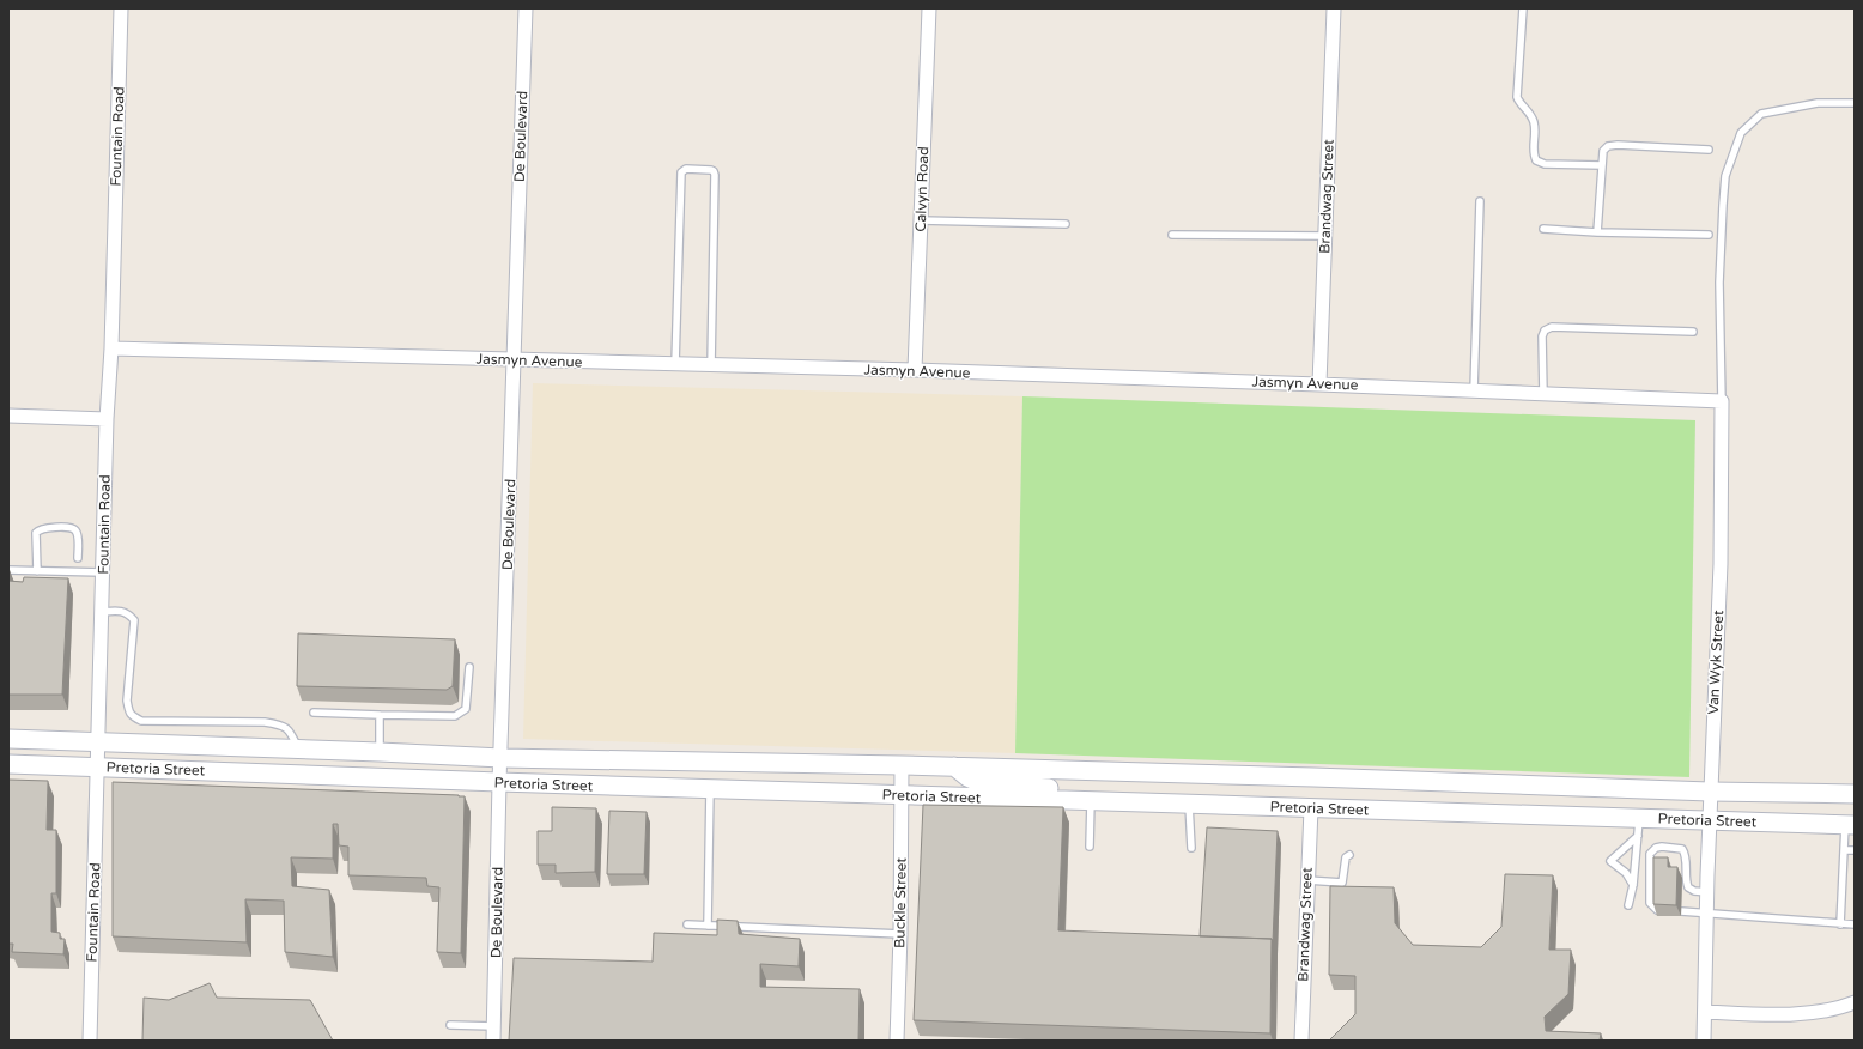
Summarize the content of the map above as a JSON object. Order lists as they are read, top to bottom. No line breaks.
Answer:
{"streets":{"main road":["Pretoria Street"],"street":["Fountain Road","De Boulevard","Calvyn Road","Brandwag Street","Jasmyn Avenue","Van Wyk Street","Buckle Street"]},"crossings":[["Fountain Road","Jasmyn Avenue"],["Fountain Road","Pretoria Street"],["De Boulevard","Jasmyn Avenue"],["De Boulevard","Pretoria Street"],["Calvyn Road","Jasmyn Avenue"],["Brandwag Street","Jasmyn Avenue"],["Brandwag Street","Pretoria Street"],["Jasmyn Avenue","Van Wyk Street"],["Van Wyk Street","Pretoria Street"],["Pretoria Street","Buckle Street"]]}
